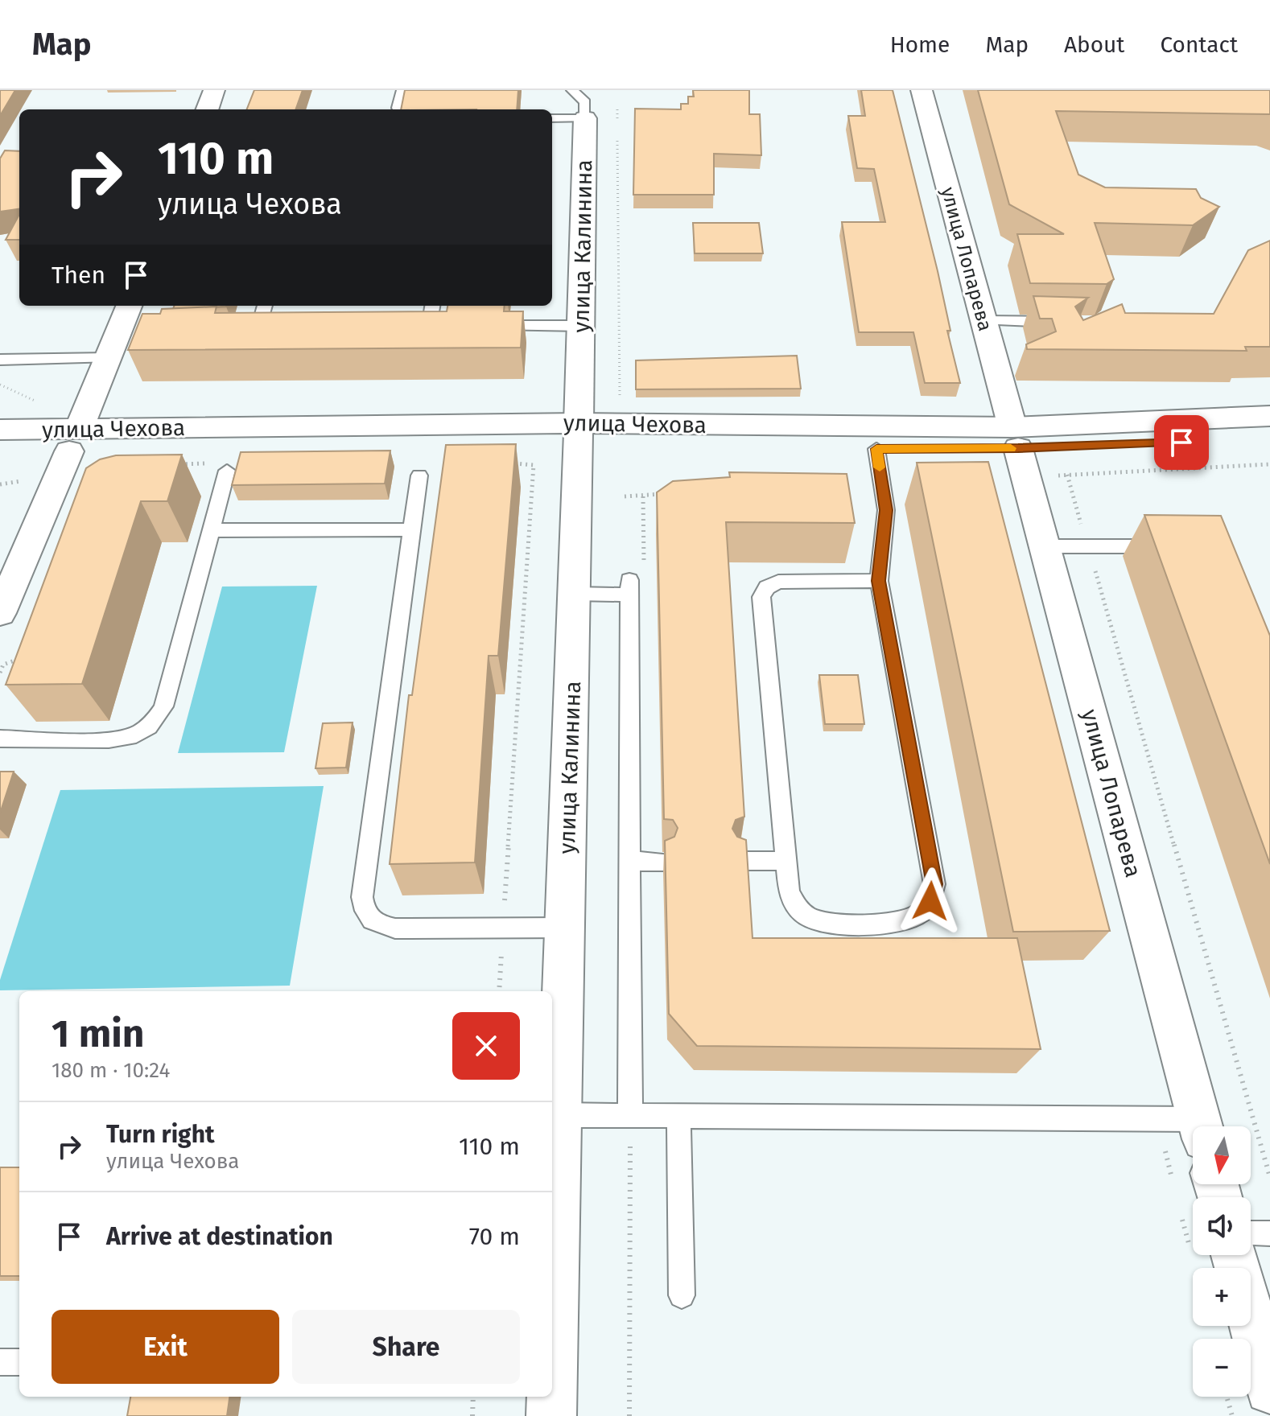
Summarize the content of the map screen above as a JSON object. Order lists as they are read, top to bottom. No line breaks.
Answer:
{"streets":{"main road":["улица Калинина","улица Лопарева","улица Чехова"]},"crossings":[["улица Калинина","улица Чехова"],["улица Лопарева","улица Чехова"]],"north":"bottom","page":{"header":"Map","nav":["Home","Map","About","Contact"],"turn":["110 m","улица Чехова"],"then":"Then","heading":["1 min","180 m · 10:24"],"list":[{"name":"Turn right","note":"улица Чехова","value":"110 m"},{"name":"Arrive at destination","value":"70 m"}],"map_buttons":["+","−"],"buttons":["Exit","Share"]}}
